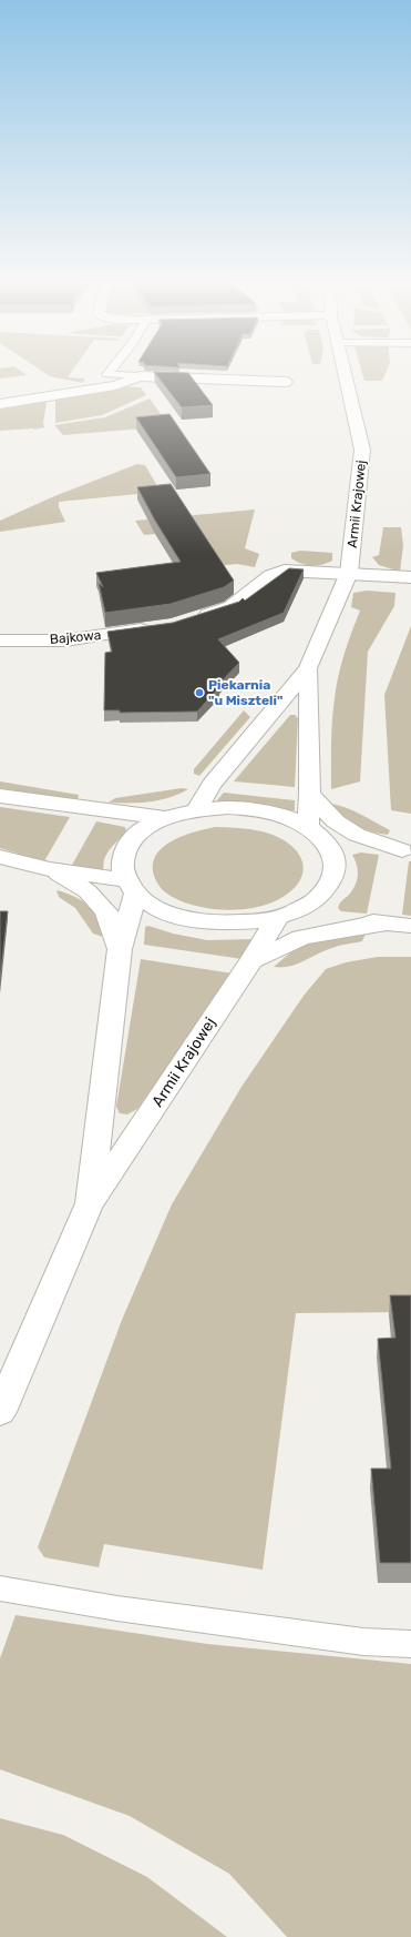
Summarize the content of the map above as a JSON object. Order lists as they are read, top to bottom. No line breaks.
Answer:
{"streets":{"street":["Armii Krajowej","Bajkowa"]},"places":["Piekarnia \"u Miszteli\""]}
